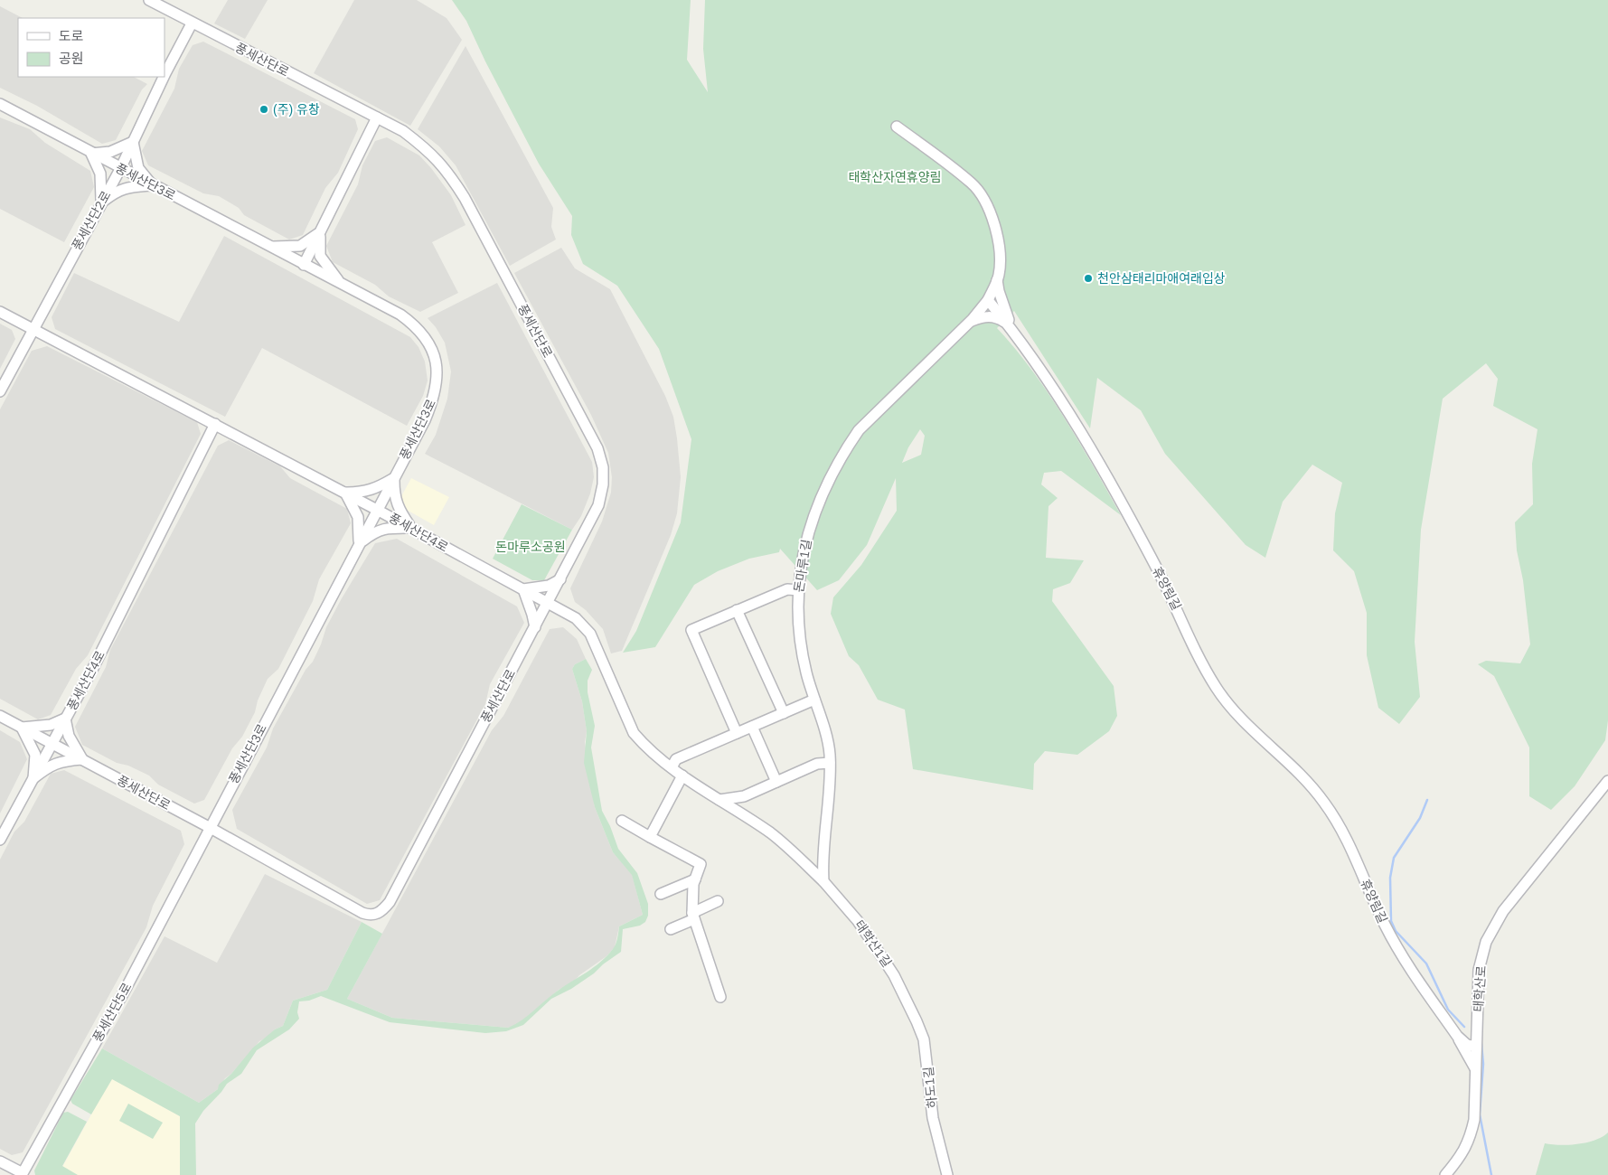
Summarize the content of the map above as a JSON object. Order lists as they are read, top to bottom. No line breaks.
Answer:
{"streets":{"street":["풍세산단로","풍세산단3로","풍세산단2로","풍세산단4로","돈마루1길","휴양림길","태학산1길","태학산로","풍세산단5로","하도1길"]},"crossings":[["풍세산단로","풍세산단3로"],["풍세산단로","풍세산단2로"],["풍세산단로","풍세산단4로"],["풍세산단로","풍세산단5로"],["풍세산단3로","풍세산단2로"],["풍세산단3로","풍세산단4로"],["풍세산단3로","풍세산단5로"],["풍세산단2로","풍세산단4로"],["풍세산단4로","돈마루1길"],["풍세산단4로","태학산1길"],["돈마루1길","휴양림길"],["돈마루1길","태학산1길"],["휴양림길","태학산로"],["태학산1길","하도1길"]],"parks":["태학산자연휴양림","돈마루소공원"],"places":["(주) 유창","천안삼태리마애여래입상"],"legend":["도로","공원"]}
